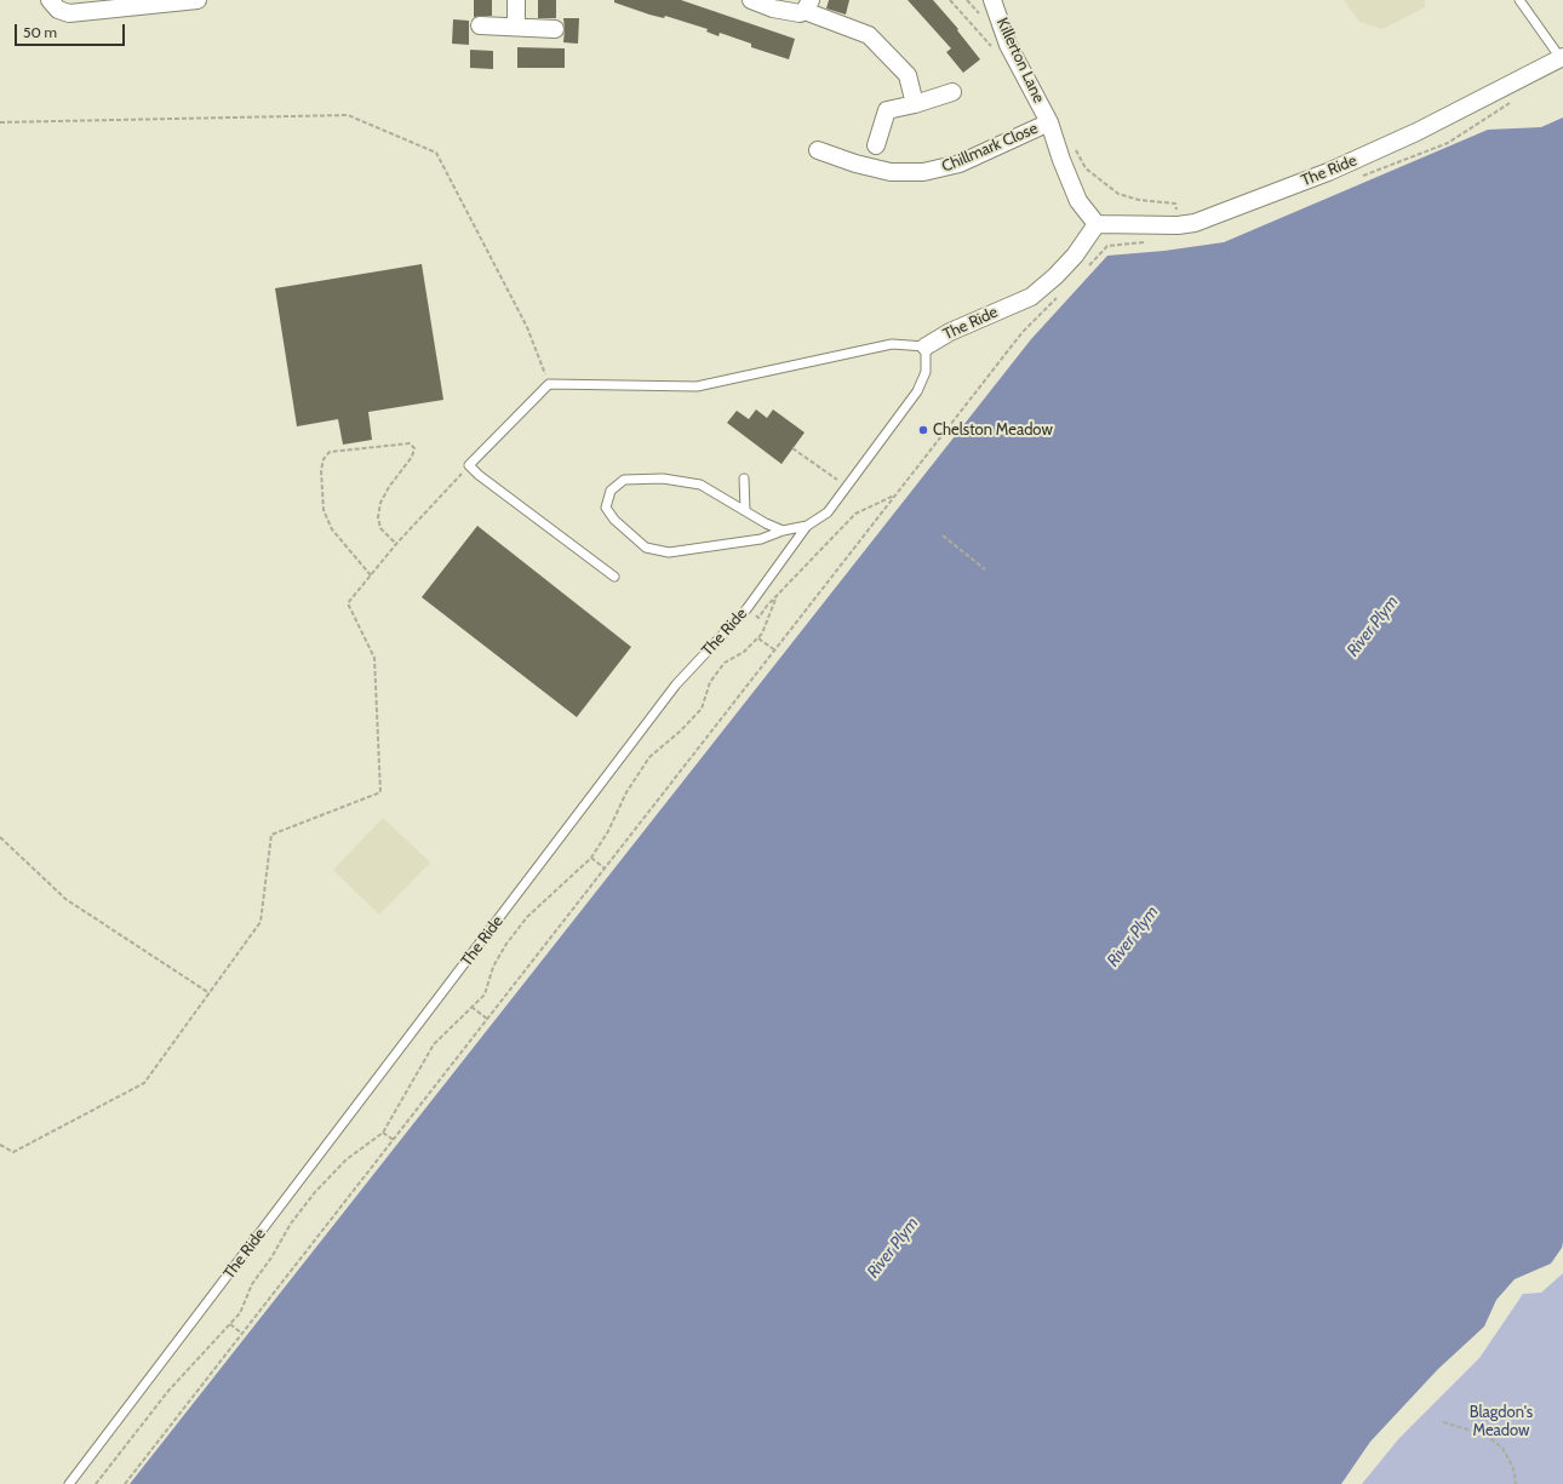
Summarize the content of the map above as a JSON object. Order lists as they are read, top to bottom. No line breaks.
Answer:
{"streets":{"street":["Killerton Lane","Chillmark Close","The Ride"]},"crossings":[["Killerton Lane","Chillmark Close"],["Killerton Lane","The Ride"]],"water":["River Plym"],"parks":["Blagdon's Meadow"],"places":["Chelston Meadow"],"scale_bar":"50 m"}
